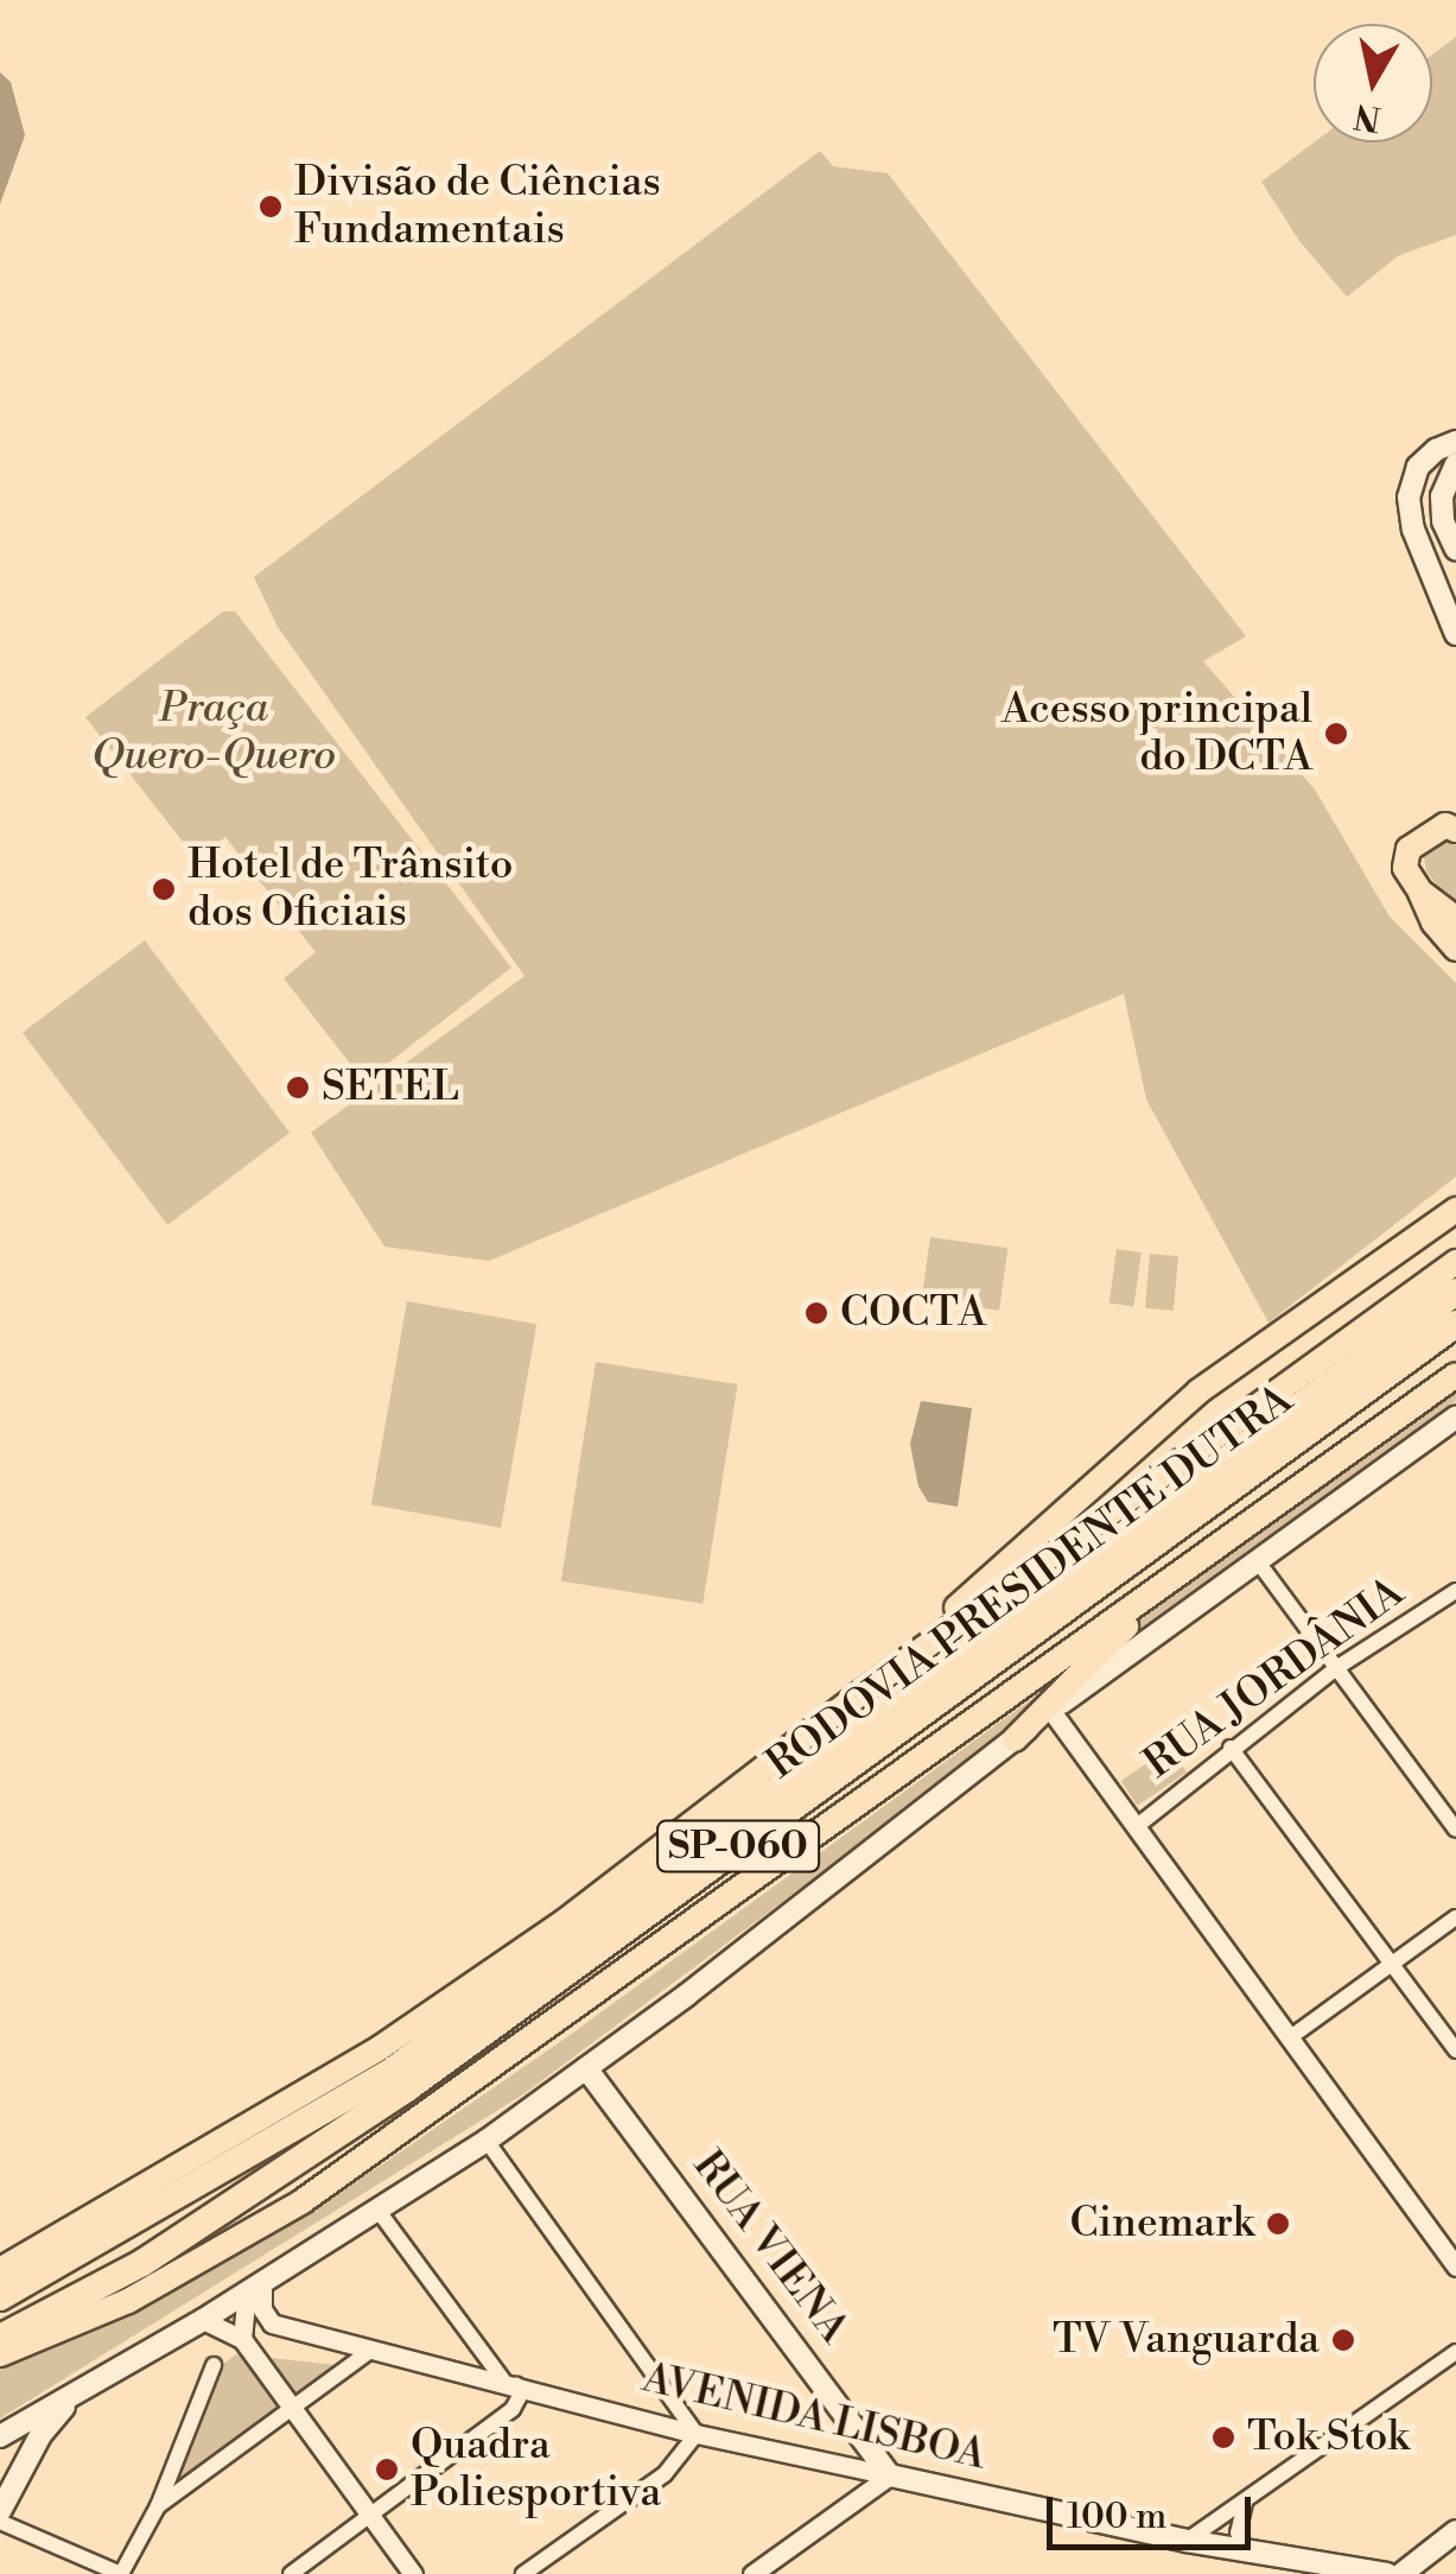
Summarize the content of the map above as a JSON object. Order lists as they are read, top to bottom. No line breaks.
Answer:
{"streets":{"highway":["RODOVIA PRESIDENTE DUTRA","SP-060"],"main road":["RUA VIENA","AVENIDA LISBOA"],"street":["RUA JORDÂNIA"]},"crossings":[["RUA VIENA","AVENIDA LISBOA"]],"parks":["Praça Quero-Quero"],"places":["Divisão de Ciências Fundamentais","Acesso principal do DCTA","Hotel de Trânsito dos Oficiais","SETEL","COCTA","Cinemark","TV Vanguarda","Tok Stok","Quadra Poliesportiva"],"scale_bar":"100 m","north":"bottom"}
